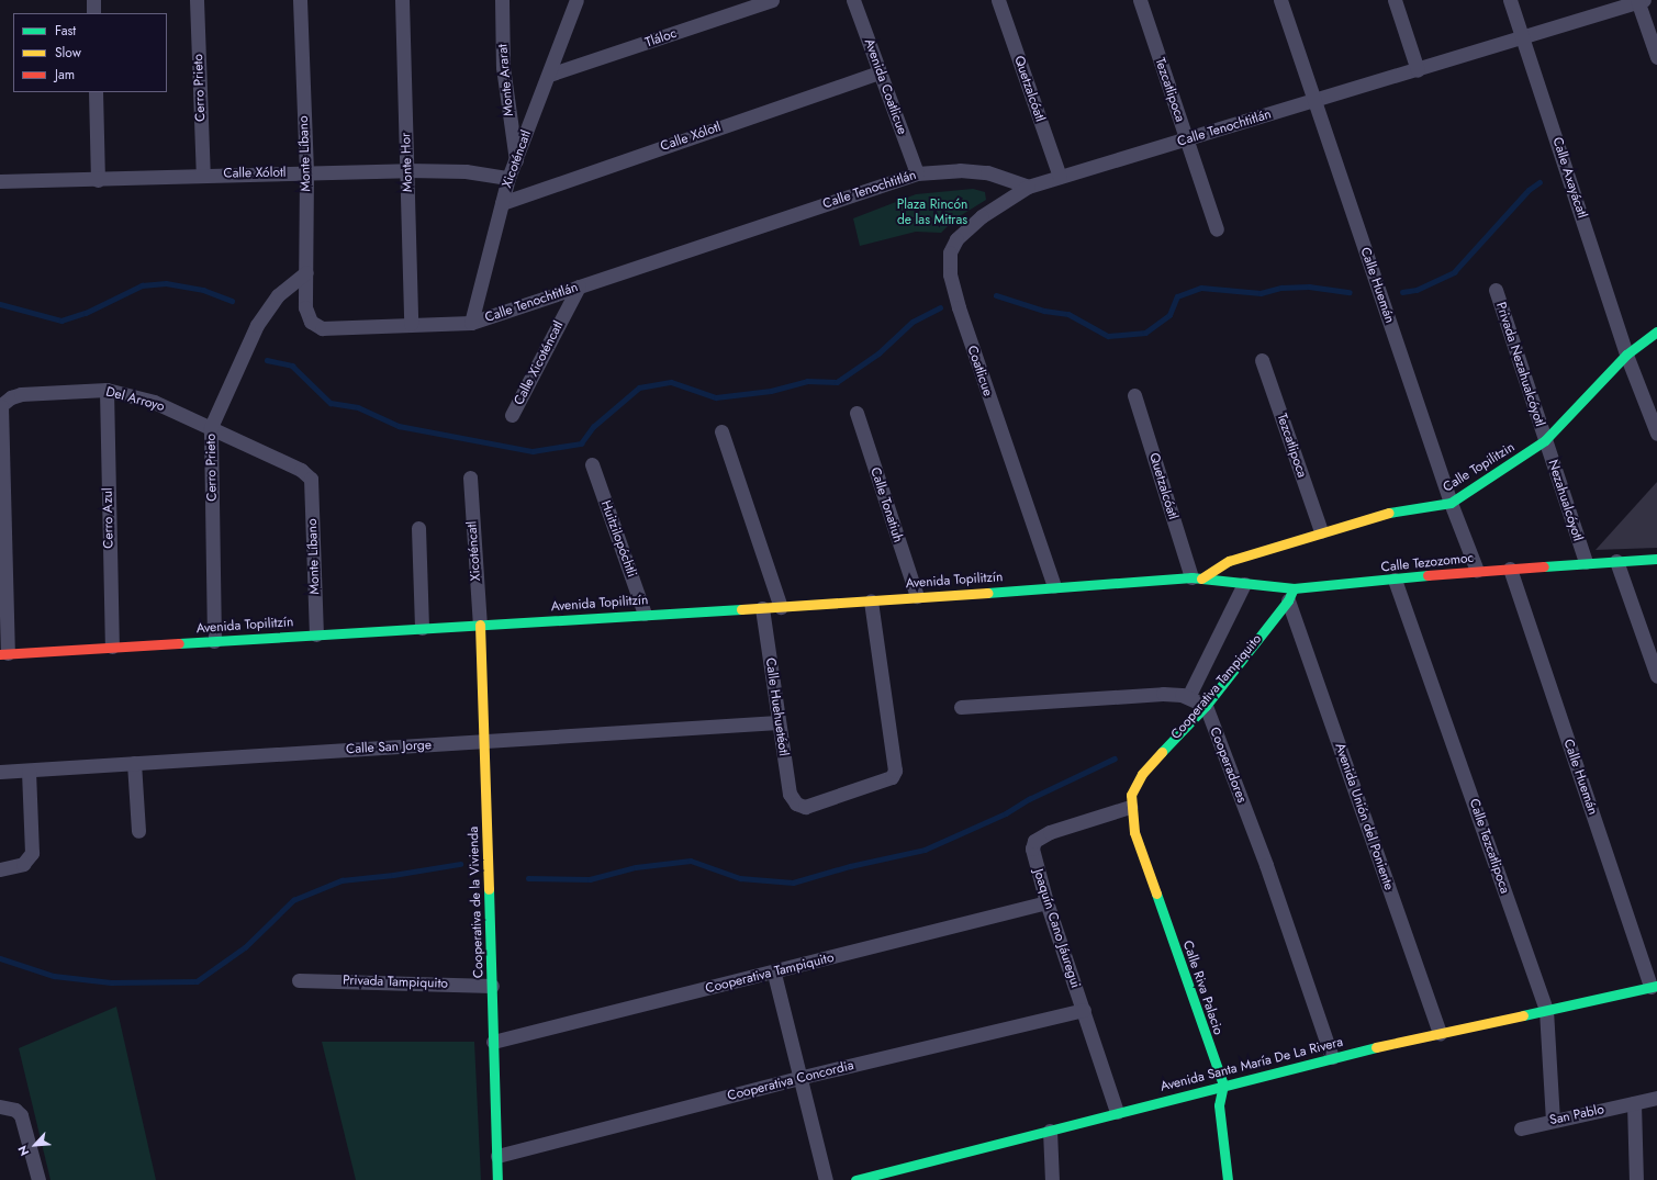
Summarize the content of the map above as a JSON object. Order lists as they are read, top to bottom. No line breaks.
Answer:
{"streets":{"street":["Tláloc","Monte Ararat","Avenida Coatlicue","Cerro Prieto","Quetzalcóatl","Tezcatlipoca","Calle Tenochtitlán","Calle Xólotl","Monte Líbano","Xicoténcatl","Monte Hor","Calle Axayácatl","Calle Huemán","Calle Xicoténcatl","Privada Nezahualcóyotl","Coatlicue","Del Arroyo","Calle Topilitzin","Nezahualcóyotl","Calle Tonatiuh","Cerro Azul","Huitzilopóchtli","Calle Tezozomoc","Avenida Topilitzín","Cooperativa Tampiquito","Calle Huehuetéotl","Calle San Jorge","Cooperadores","Avenida Unión del Poniente","Calle Tezcatlipoca","Cooperativa de la Vivienda","Joaquín Cano Jáuregui","Privada Tampiquito","Calle Riva Palacio","Avenida Santa María De La Rivera","Cooperativa Concordia","San Pablo"]},"crossings":[["Tláloc","Xicoténcatl"],["Monte Ararat","Xicoténcatl"],["Avenida Coatlicue","Calle Tenochtitlán"],["Avenida Coatlicue","Calle Xólotl"],["Cerro Prieto","Calle Xólotl"],["Cerro Prieto","Monte Líbano"],["Cerro Prieto","Del Arroyo"],["Cerro Prieto","Avenida Topilitzín"],["Quetzalcóatl","Calle Tenochtitlán"],["Quetzalcóatl","Calle Topilitzin"],["Quetzalcóatl","Calle Tezozomoc"],["Quetzalcóatl","Avenida Topilitzín"],["Tezcatlipoca","Calle Tenochtitlán"],["Tezcatlipoca","Calle Topilitzin"],["Calle Tenochtitlán","Monte Líbano"],["Calle Tenochtitlán","Xicoténcatl"],["Calle Tenochtitlán","Monte Hor"],["Calle Tenochtitlán","Calle Axayácatl"],["Calle Tenochtitlán","Calle Huemán"],["Calle Tenochtitlán","Calle Xicoténcatl"],["Calle Tenochtitlán","Coatlicue"],["Calle Xólotl","Monte Líbano"],["Calle Xólotl","Xicoténcatl"],["Calle Xólotl","Monte Hor"],["Monte Líbano","Del Arroyo"],["Monte Líbano","Avenida Topilitzín"],["Xicoténcatl","Avenida Topilitzín"],["Xicoténcatl","Cooperativa de la Vivienda"],["Calle Axayácatl","Calle Topilitzin"],["Calle Huemán","Calle Topilitzin"],["Calle Huemán","Calle Tezozomoc"],["Calle Huemán","Avenida Santa María De La Rivera"],["Privada Nezahualcóyotl","Calle Topilitzin"],["Privada Nezahualcóyotl","Nezahualcóyotl"],["Coatlicue","Avenida Topilitzín"],["Del Arroyo","Cerro Azul"],["Calle Topilitzin","Nezahualcóyotl"],["Calle Topilitzin","Calle Tezozomoc"],["Calle Topilitzin","Avenida Topilitzín"],["Nezahualcóyotl","Calle Tezozomoc"],["Calle Tonatiuh","Avenida Topilitzín"],["Cerro Azul","Avenida Topilitzín"],["Huitzilopóchtli","Avenida Topilitzín"],["Calle Tezozomoc","Avenida Topilitzín"],["Calle Tezozomoc","Cooperativa Tampiquito"],["Calle Tezozomoc","Avenida Unión del Poniente"],["Calle Tezozomoc","Calle Tezcatlipoca"],["Avenida Topilitzín","Calle Huehuetéotl"],["Avenida Topilitzín","Cooperativa de la Vivienda"],["Cooperativa Tampiquito","Cooperadores"],["Cooperativa Tampiquito","Avenida Unión del Poniente"],["Cooperativa Tampiquito","Cooperativa de la Vivienda"],["Cooperativa Tampiquito","Joaquín Cano Jáuregui"],["Cooperativa Tampiquito","Calle Riva Palacio"],["Calle Huehuetéotl","Calle San Jorge"],["Calle San Jorge","Cooperativa de la Vivienda"],["Cooperadores","Avenida Santa María De La Rivera"],["Avenida Unión del Poniente","Avenida Santa María De La Rivera"],["Calle Tezcatlipoca","Avenida Santa María De La Rivera"],["Calle Tezcatlipoca","San Pablo"],["Cooperativa de la Vivienda","Privada Tampiquito"],["Cooperativa de la Vivienda","Cooperativa Concordia"],["Joaquín Cano Jáuregui","Calle Riva Palacio"],["Joaquín Cano Jáuregui","Avenida Santa María De La Rivera"],["Joaquín Cano Jáuregui","Cooperativa Concordia"],["Calle Riva Palacio","Avenida Santa María De La Rivera"]],"parks":["Plaza Rincón de las Mitras"],"legend":["Fast","Slow","Jam"],"north":"bottom left"}
